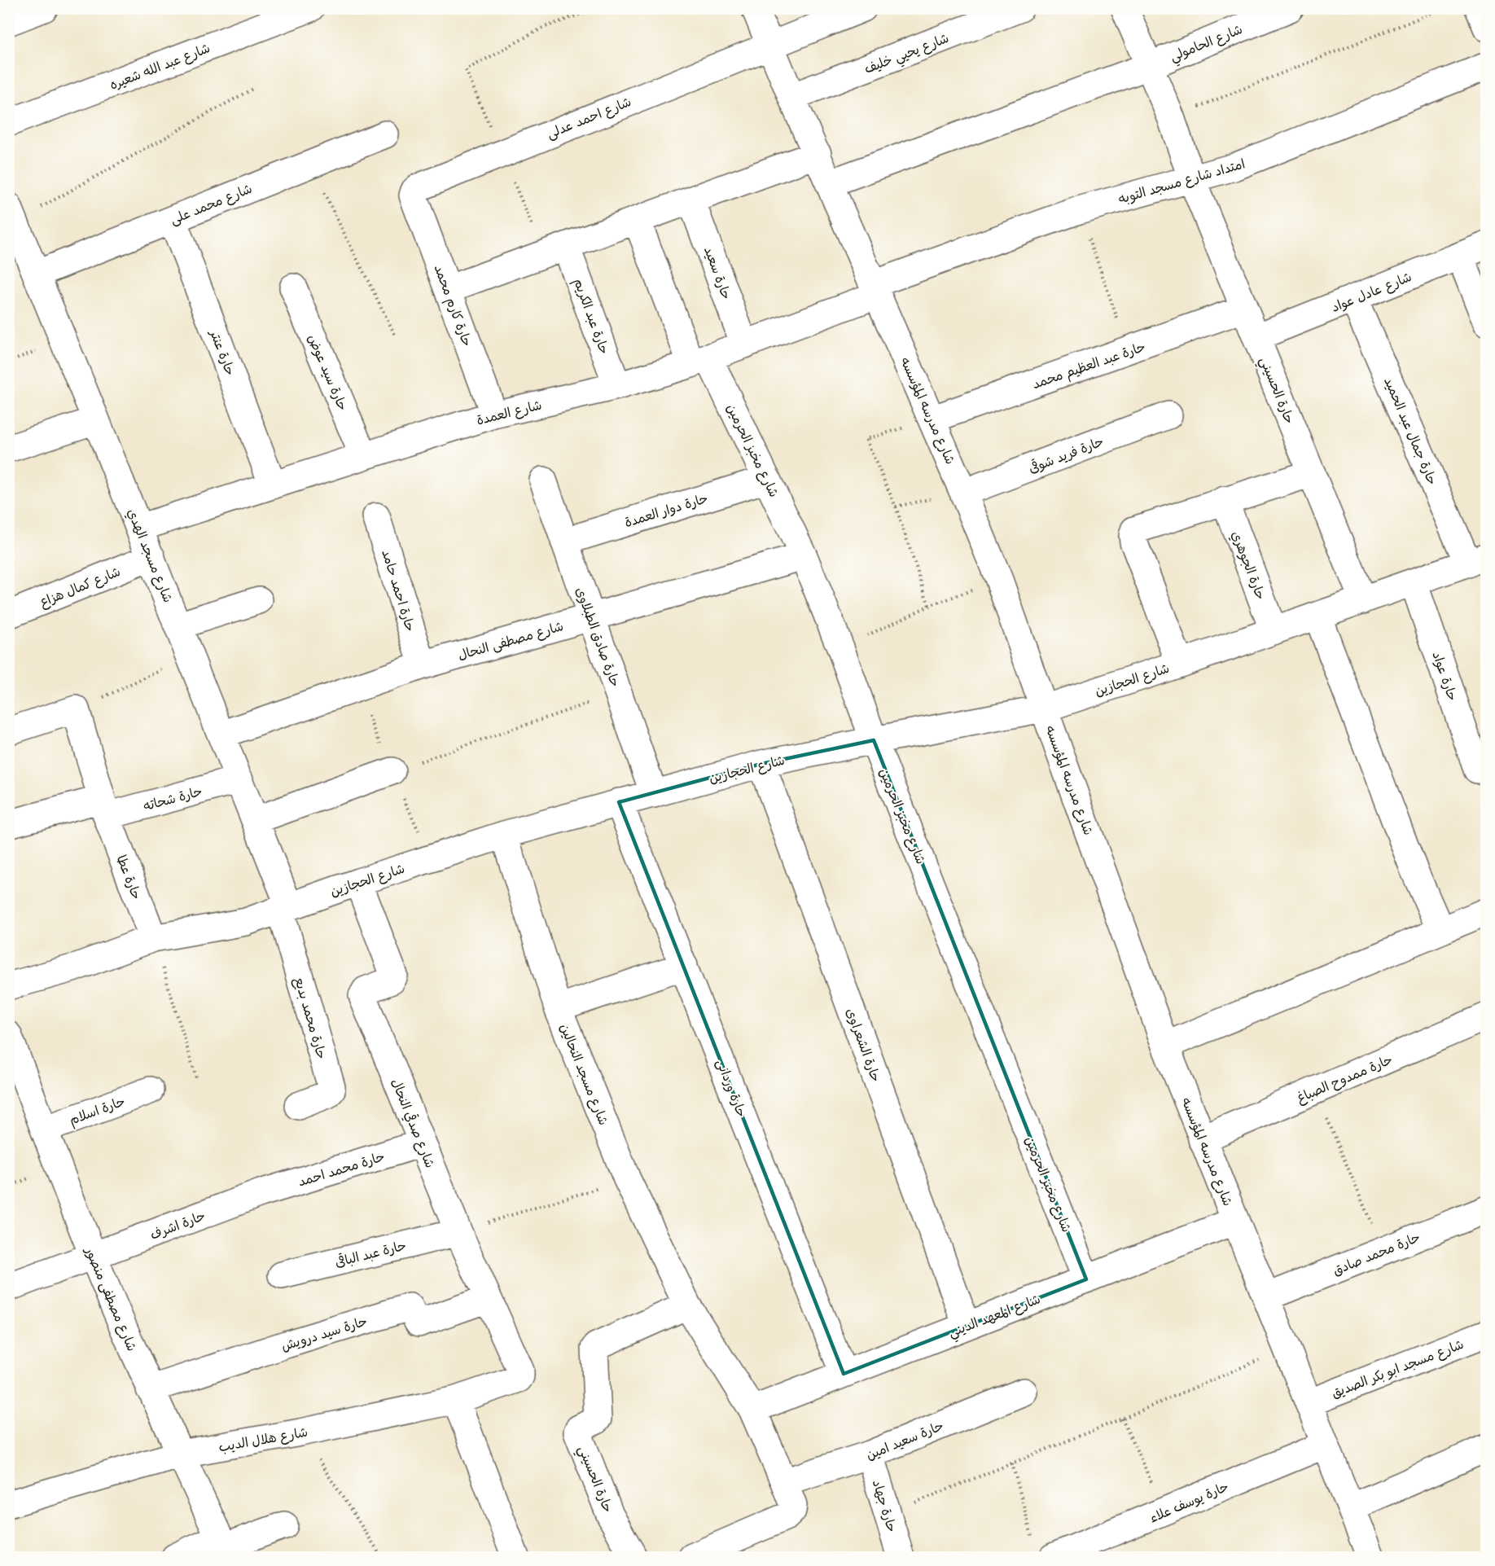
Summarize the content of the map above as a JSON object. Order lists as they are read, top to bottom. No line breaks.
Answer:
{"streets":{"street":["شارع الحامولي","شارع يحيي خليف","شارع عبد الله شعيره","شارع احمد عدلى","امتداد شارع مسجد التوبه","شارع محمد على","حارة سعيد","شارع عادل عواد","حارة كارم محمد","حارة عبد الكريم","حارة عنتر","حارة عبد العظيم محمد","حارة سيد عوض","حارة الحسيني","شارع مدرسه المؤسسه","شارع العمدة","حارة جمال عبد الحميد","شارع مخبز الحرمين","حارة فريد شوقى","حارة دوار العمدة","شارع مسجد الهدي","حارة الجوهري","شارع كمال هزاع","حارة احمد حامد","حارة صادق الطبلاوى","شارع مصطفى النحال","حارة عواد","شارع الحجازين","حارة شحاته","حارة عطا","حارة محمد بديع","حارة الشعراوى","شارع مسجد النحالين","حارة ممدوح الصباغ","حارة وردانى","حارة اسلام","شارع صدقي النحال","حارة محمد احمد","حارة اشرف","حارة عبد الباقى","حارة محمد صادق","شارع مصطفى منصور","شارع المعهد الديني","حارة سيد درويش","شارع مسجد ابو بكر الصديق","شارع هلال الديب","حارة سعيد امين","حارة يوسف علاء","حارة جهاد"]},"crossings":[["شارع الحامولي","حارة الحسيني"],["شارع الحامولي","شارع مدرسه المؤسسه"],["شارع يحيي خليف","شارع مدرسه المؤسسه"],["شارع احمد عدلى","حارة كارم محمد"],["شارع احمد عدلى","شارع مدرسه المؤسسه"],["امتداد شارع مسجد التوبه","حارة الحسيني"],["امتداد شارع مسجد التوبه","شارع مدرسه المؤسسه"],["امتداد شارع مسجد التوبه","شارع العمدة"],["شارع محمد على","حارة عنتر"],["شارع محمد على","شارع مسجد الهدي"],["حارة سعيد","شارع العمدة"],["شارع عادل عواد","حارة الحسيني"],["شارع عادل عواد","حارة جمال عبد الحميد"],["حارة كارم محمد","شارع العمدة"],["حارة عبد الكريم","شارع العمدة"],["حارة عنتر","شارع العمدة"],["حارة عبد العظيم محمد","حارة الحسيني"],["حارة عبد العظيم محمد","شارع مدرسه المؤسسه"],["حارة سيد عوض","شارع العمدة"],["حارة الحسيني","شارع الحجازين"],["حارة الحسيني","شارع مسجد النحالين"],["شارع مدرسه المؤسسه","شارع العمدة"],["شارع مدرسه المؤسسه","حارة فريد شوقى"],["شارع مدرسه المؤسسه","شارع الحجازين"],["شارع مدرسه المؤسسه","حارة ممدوح الصباغ"],["شارع مدرسه المؤسسه","حارة محمد صادق"],["شارع مدرسه المؤسسه","شارع المعهد الديني"],["شارع مدرسه المؤسسه","شارع مسجد ابو بكر الصديق"],["شارع مدرسه المؤسسه","حارة يوسف علاء"],["شارع العمدة","شارع مخبز الحرمين"],["شارع العمدة","شارع مسجد الهدي"],["حارة جمال عبد الحميد","شارع الحجازين"],["شارع مخبز الحرمين","حارة دوار العمدة"],["شارع مخبز الحرمين","شارع مصطفى النحال"],["شارع مخبز الحرمين","شارع الحجازين"],["شارع مخبز الحرمين","شارع المعهد الديني"],["حارة دوار العمدة","حارة صادق الطبلاوى"],["شارع مسجد الهدي","شارع كمال هزاع"],["شارع مسجد الهدي","شارع مصطفى النحال"],["شارع مسجد الهدي","شارع الحجازين"],["شارع مسجد الهدي","حارة شحاته"],["شارع مسجد الهدي","حارة محمد بديع"],["حارة الجوهري","شارع الحجازين"],["حارة احمد حامد","شارع مصطفى النحال"],["حارة صادق الطبلاوى","شارع مصطفى النحال"],["حارة صادق الطبلاوى","شارع الحجازين"],["حارة عواد","شارع الحجازين"],["شارع الحجازين","حارة عطا"],["شارع الحجازين","حارة محمد بديع"],["شارع الحجازين","حارة الشعراوى"],["شارع الحجازين","شارع مسجد النحالين"],["شارع الحجازين","حارة وردانى"],["شارع الحجازين","شارع صدقي النحال"],["حارة شحاته","حارة عطا"],["حارة الشعراوى","شارع المعهد الديني"],["شارع مسجد النحالين","شارع المعهد الديني"],["شارع مسجد النحالين","حارة سعيد امين"],["حارة وردانى","شارع المعهد الديني"],["حارة اسلام","شارع مصطفى منصور"],["شارع صدقي النحال","حارة محمد احمد"],["شارع صدقي النحال","حارة عبد الباقى"],["شارع صدقي النحال","حارة سيد درويش"],["شارع صدقي النحال","شارع هلال الديب"],["حارة محمد احمد","حارة اشرف"],["حارة اشرف","شارع مصطفى منصور"],["شارع مصطفى منصور","حارة سيد درويش"],["شارع مصطفى منصور","شارع هلال الديب"],["حارة سعيد امين","حارة جهاد"]]}
